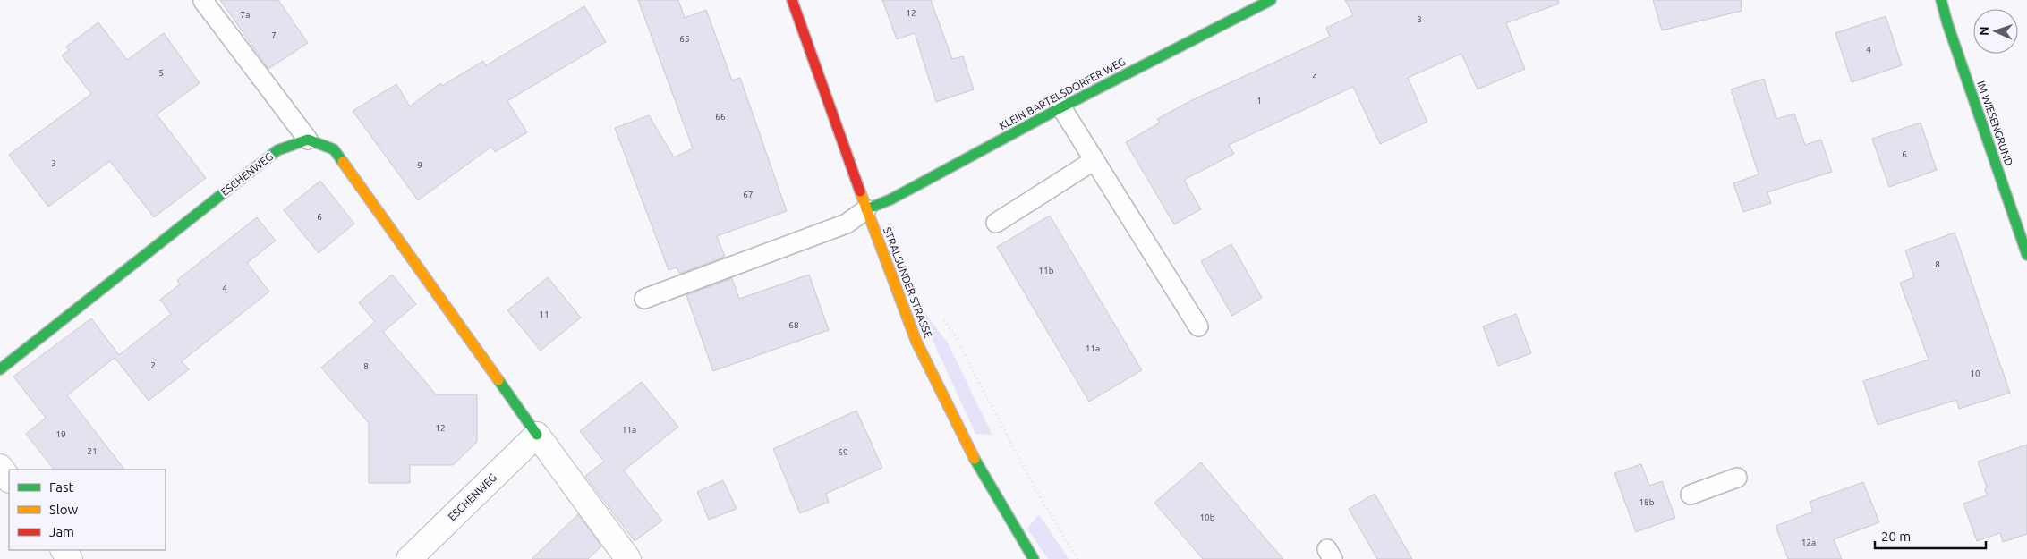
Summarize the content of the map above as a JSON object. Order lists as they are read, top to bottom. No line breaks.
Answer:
{"streets":{"street":["KLEIN BARTELSDORFER WEG","IM WIESENGRUND","ESCHENWEG","STRALSUNDER STRASSE"]},"crossings":[["KLEIN BARTELSDORFER WEG","STRALSUNDER STRASSE"]],"house_numbers":["12","7a","3","7","65","4","5","2","1","66","6","3","9","67","6","8","11b","4","11","68","11a","2","8","10","12","11a","19","21","69","18b","10b","12a"],"legend":["Fast","Slow","Jam"],"scale_bar":"20 m","north":"left"}
